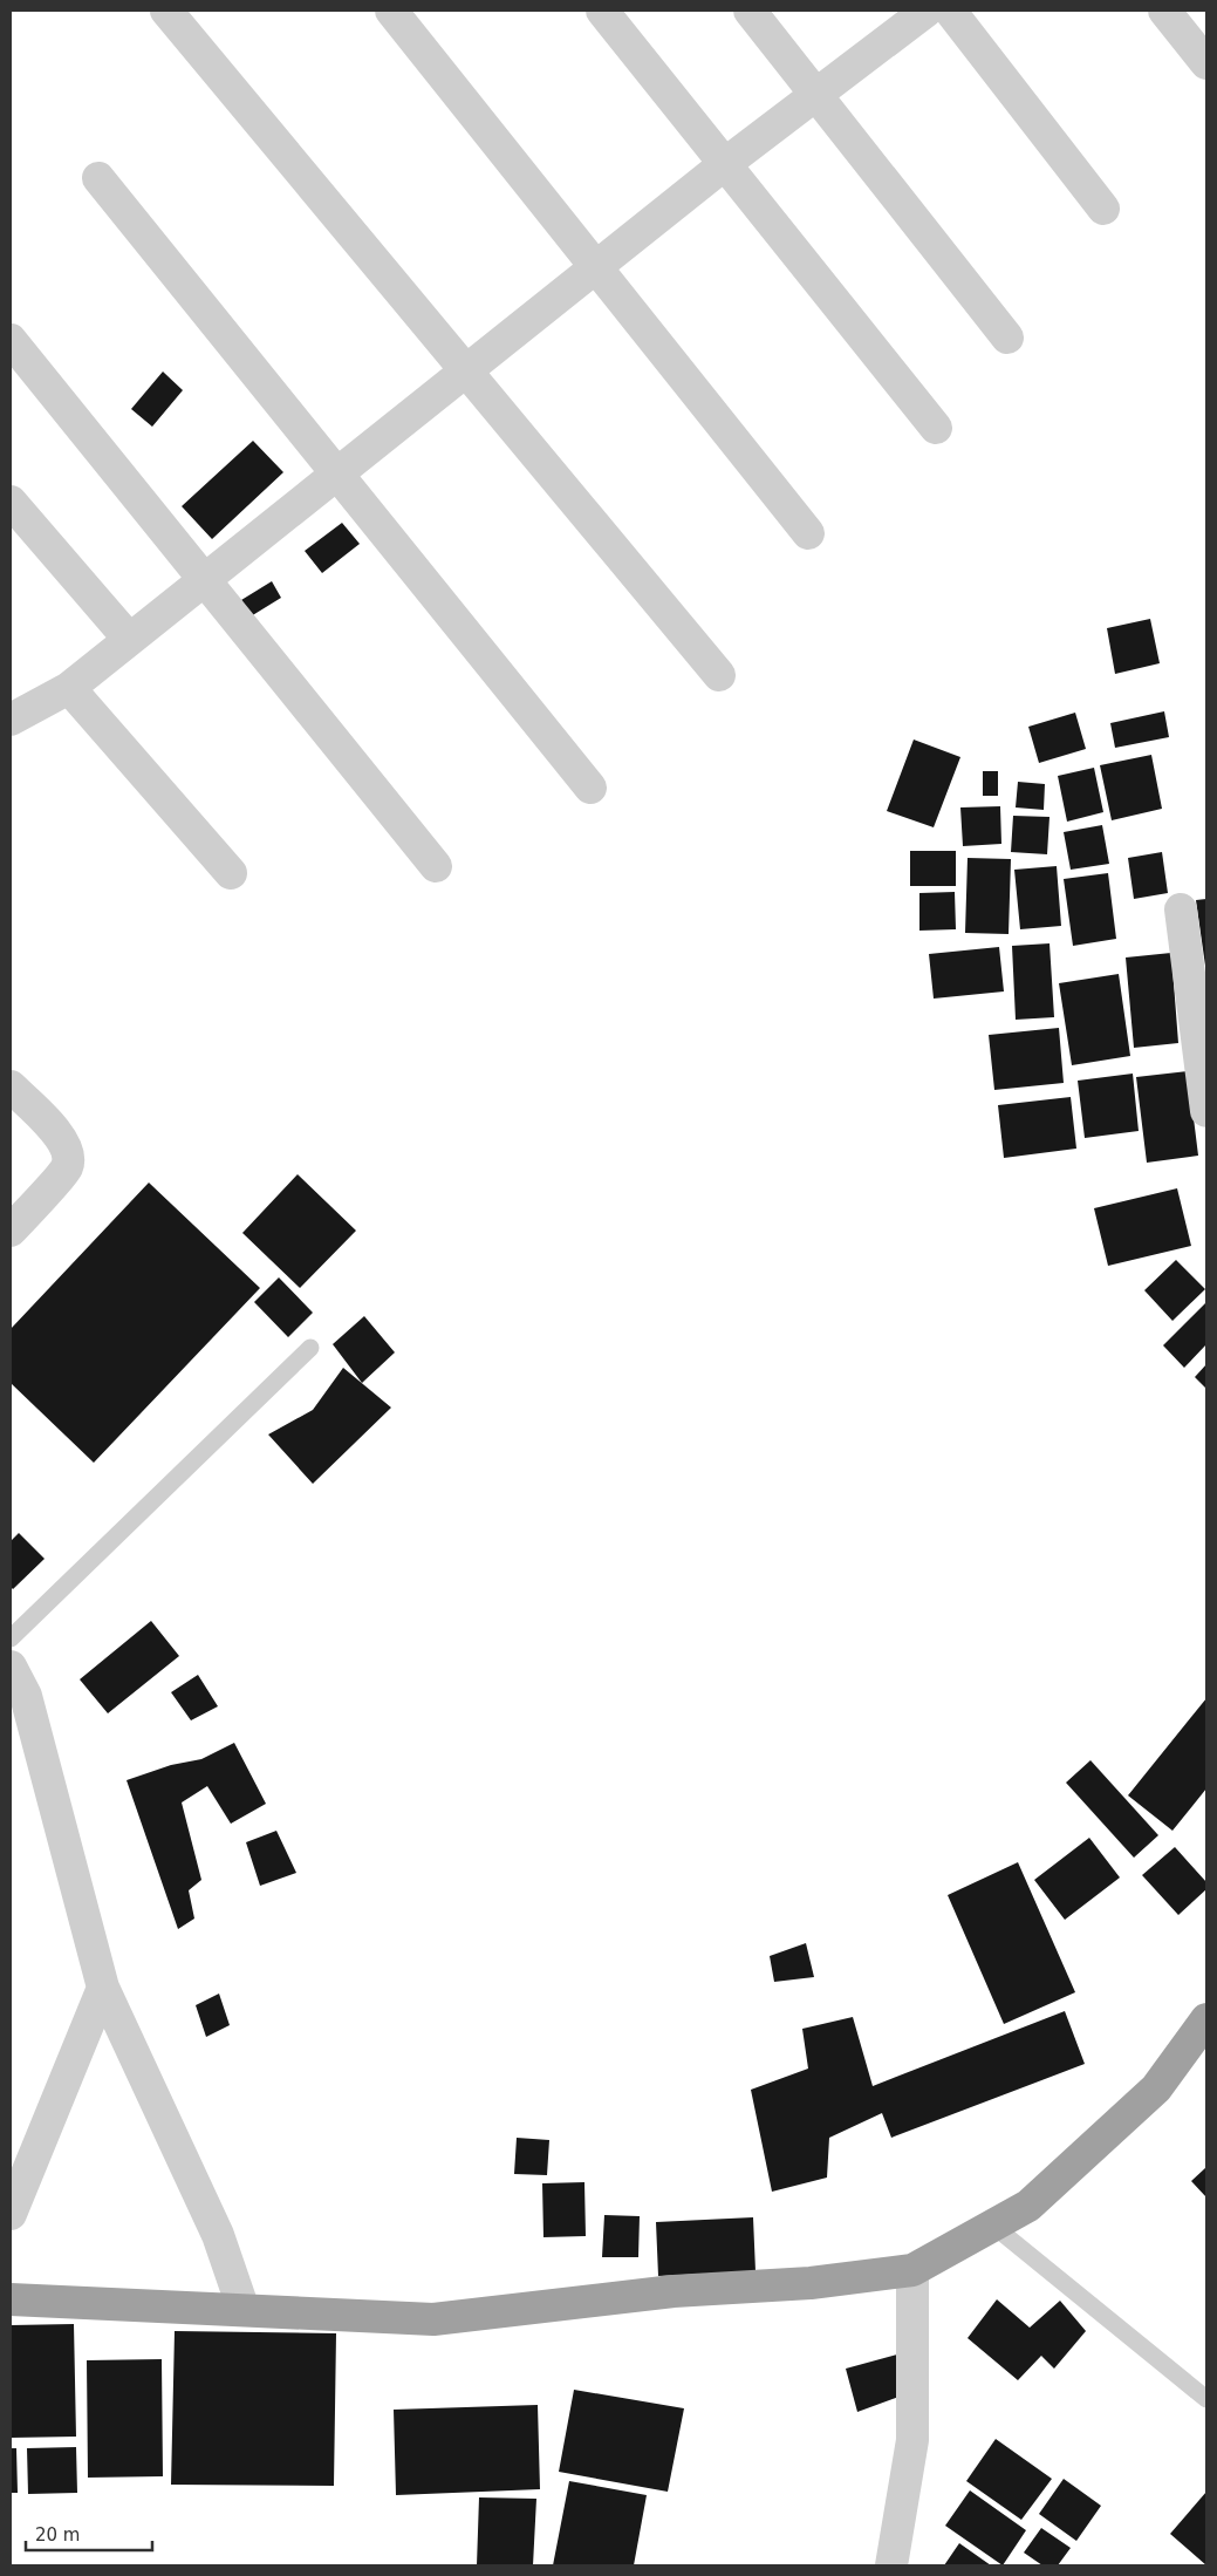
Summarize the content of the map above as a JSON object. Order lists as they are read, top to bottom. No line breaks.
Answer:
{"scale_bar":"20 m"}
